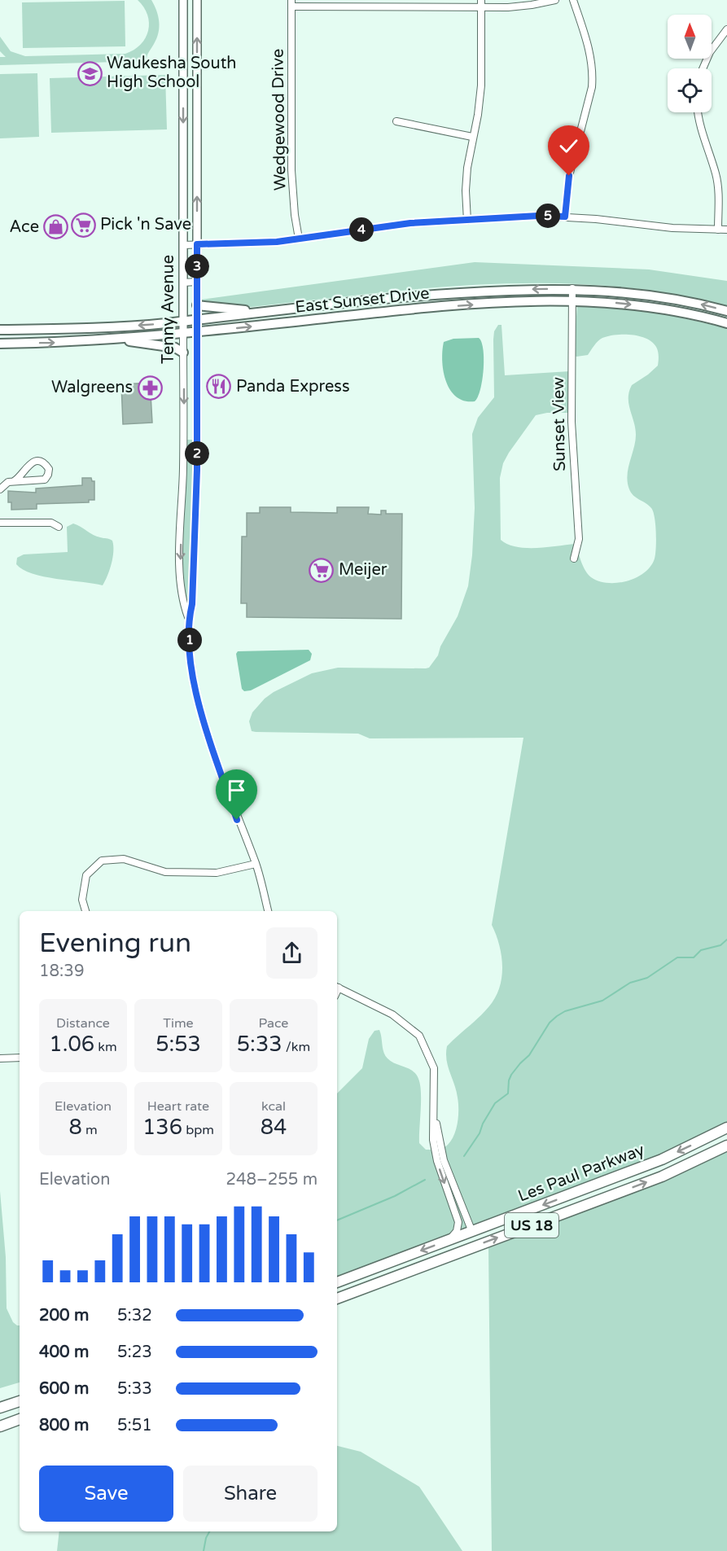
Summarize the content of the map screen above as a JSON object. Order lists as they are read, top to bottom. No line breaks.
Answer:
{"streets":{"main road":["East Sunset Drive","Les Paul Parkway","US 18"],"street":["Wedgewood Drive","Tenny Avenue","Sunset View"]},"crossings":[["East Sunset Drive","Tenny Avenue"],["East Sunset Drive","Sunset View"]],"places":{"school or university":["Waukesha South High School"],"supermarket":["Pick 'n Save","Meijer"],"shop":["Ace"],"restaurant":["Panda Express"],"pharmacy":["Walgreens"]},"north":"top","page":{"pins":["5","4","3","2","1"],"heading":["Evening run","18:39"],"stats":[["Distance","1.06 km"],["Time","5:53"],["Pace","5:33 /km"],["Elevation","8 m"],["Heart rate","136 bpm"],["kcal","84"]],"chart":["Elevation","248–255 m"],"list":[{"name":"200 m","note":"5:32"},{"name":"400 m","note":"5:23"},{"name":"600 m","note":"5:33"},{"name":"800 m","note":"5:51"}],"buttons":["Save","Share"]}}
